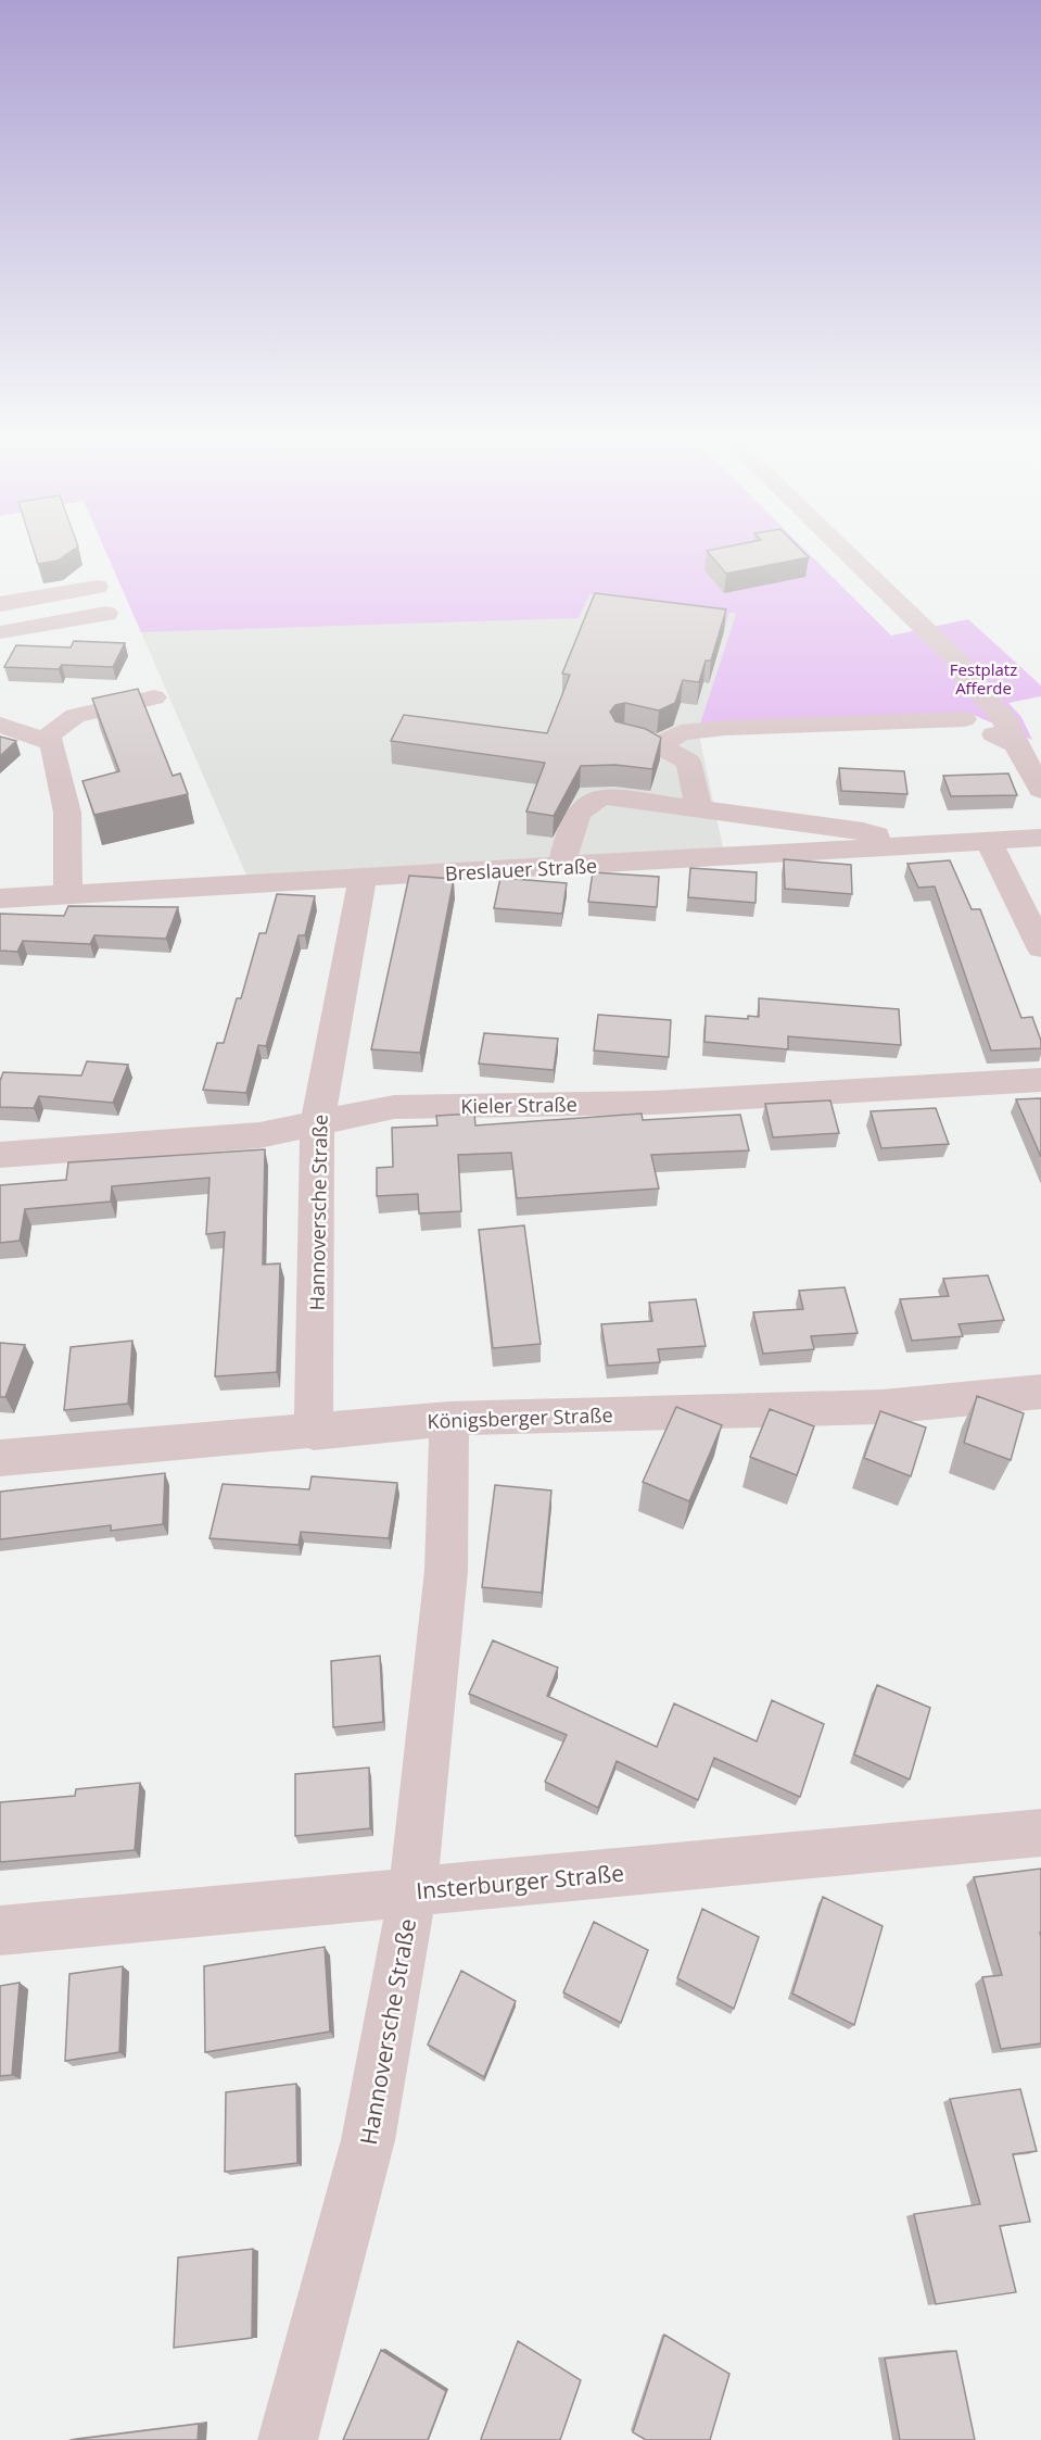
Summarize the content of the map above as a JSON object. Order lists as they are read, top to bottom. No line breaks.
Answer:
{"streets":{"street":["Breslauer Straße","Kieler Straße","Hannoversche Straße","Königsberger Straße","Insterburger Straße"]},"crossings":[["Breslauer Straße","Hannoversche Straße"],["Kieler Straße","Hannoversche Straße"],["Hannoversche Straße","Königsberger Straße"],["Hannoversche Straße","Insterburger Straße"]],"parks":["Festplatz Afferde"]}
